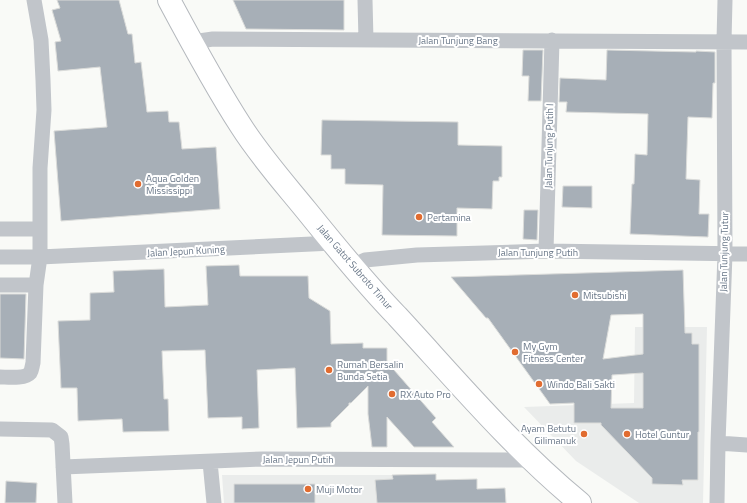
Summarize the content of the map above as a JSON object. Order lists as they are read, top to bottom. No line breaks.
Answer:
{"streets":{"highway":["Jalan Gatot Subroto Timur"],"street":["Jalan Tunjung Bang","Jalan Tunjung Putih I","Jalan Jepun Kuning","Jalan Tunjung Putih","Jalan Tunjung Tutur","Jalan Jepun Putih"]},"crossings":[["Jalan Tunjung Bang","Jalan Tunjung Putih I"],["Jalan Tunjung Bang","Jalan Tunjung Tutur"],["Jalan Tunjung Bang","Jalan Gatot Subroto Timur"],["Jalan Tunjung Putih I","Jalan Tunjung Putih"],["Jalan Jepun Kuning","Jalan Gatot Subroto Timur"],["Jalan Tunjung Putih","Jalan Tunjung Tutur"],["Jalan Tunjung Putih","Jalan Gatot Subroto Timur"],["Jalan Gatot Subroto Timur","Jalan Jepun Putih"]],"places":["Aqua Golden Mississippi","Pertamina","Mitsubishi","My Gym Fitness Center","Rumah Bersalin Bunda Setia","Windo Bali Sakti","RX Auto Pro","Ayam Betutu Gilimanuk","Hotel Guntur","Muji Motor"]}
